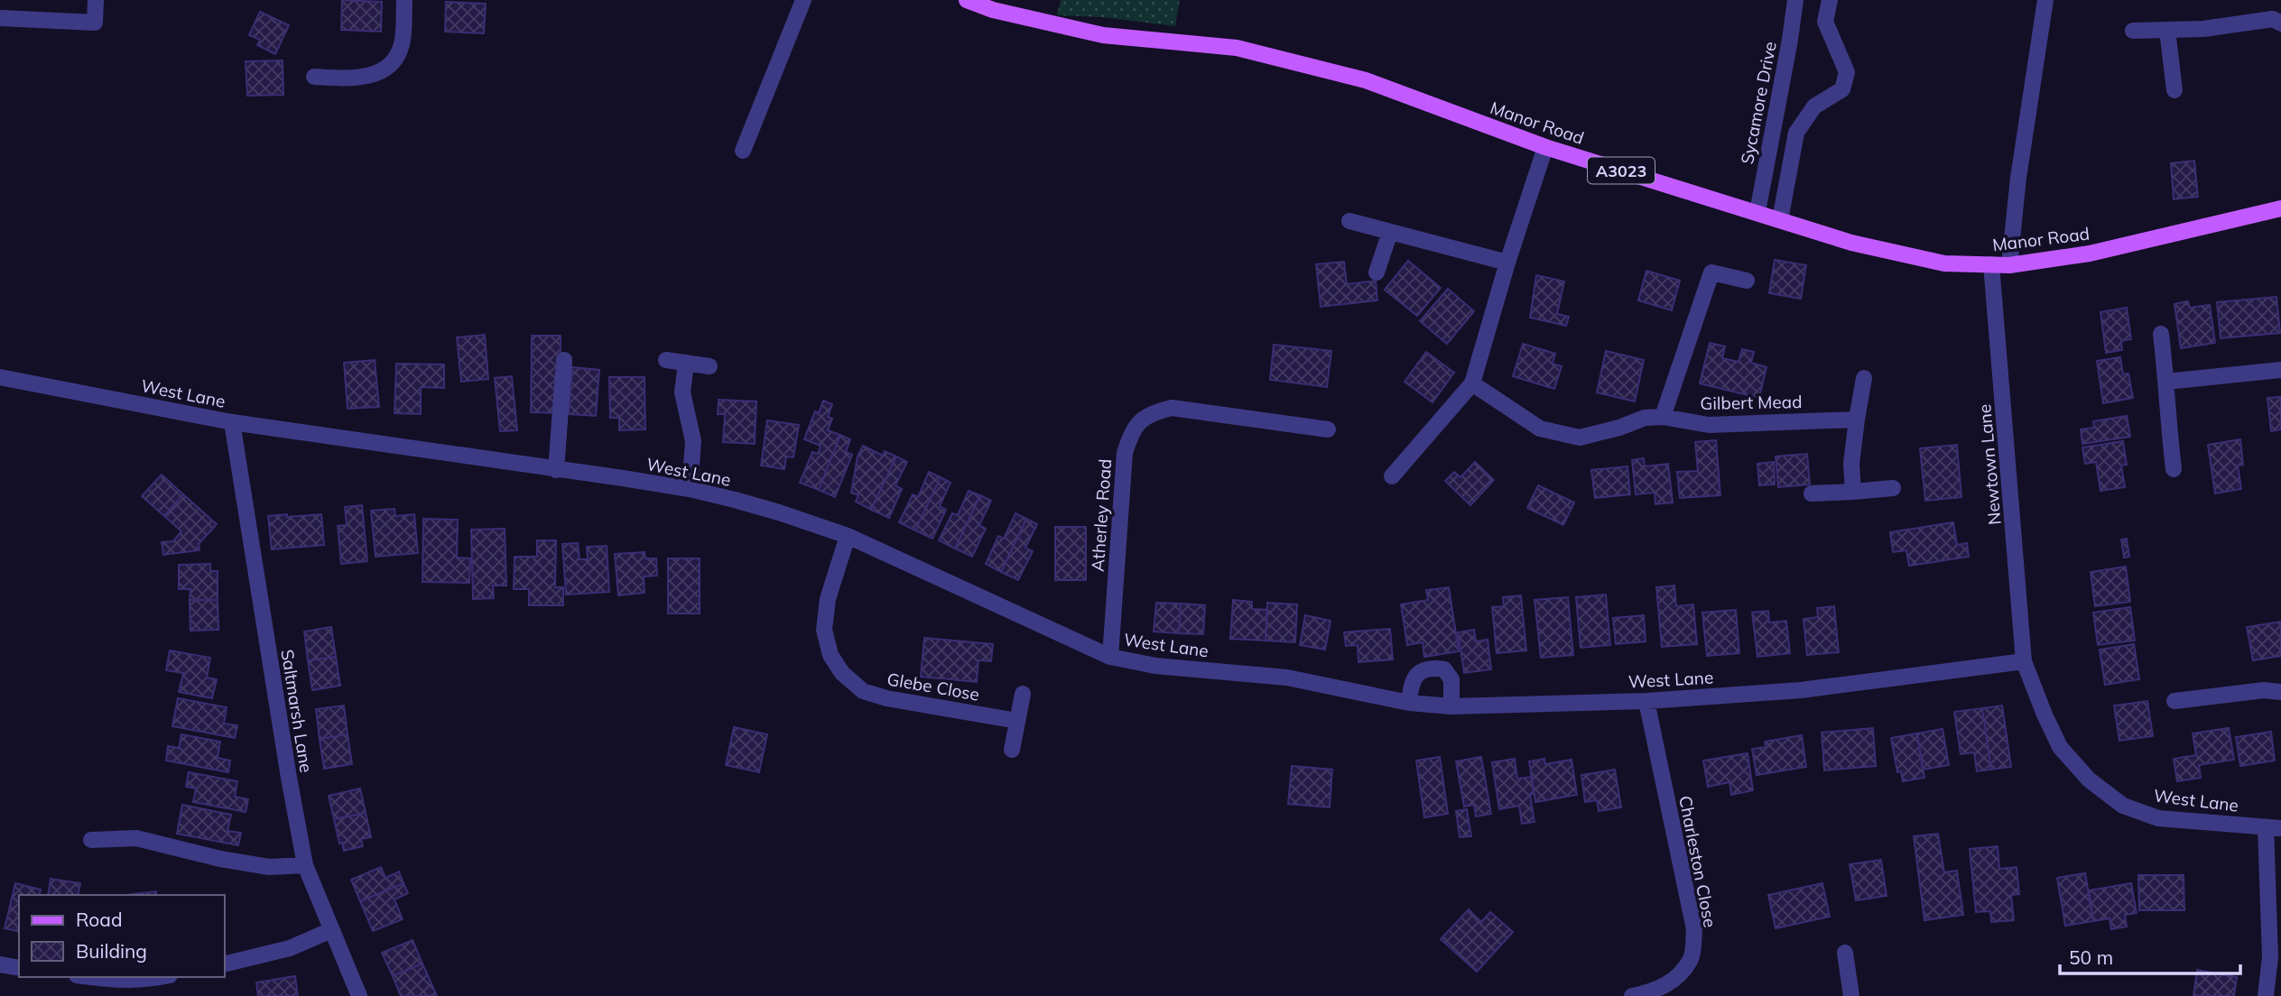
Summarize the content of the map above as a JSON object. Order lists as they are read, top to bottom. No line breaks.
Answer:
{"streets":{"main road":["Manor Road","A3023"],"street":["Sycamore Drive","West Lane","Gilbert Mead","Newtown Lane","Atherley Road","Glebe Close","Saltmarsh Lane","Charleston Close"]},"crossings":[["Sycamore Drive","Manor Road"],["Manor Road","Newtown Lane"],["West Lane","Newtown Lane"],["West Lane","Atherley Road"],["West Lane","Glebe Close"],["West Lane","Saltmarsh Lane"],["West Lane","Charleston Close"]],"legend":["Road","Building"],"scale_bar":"50 m"}
